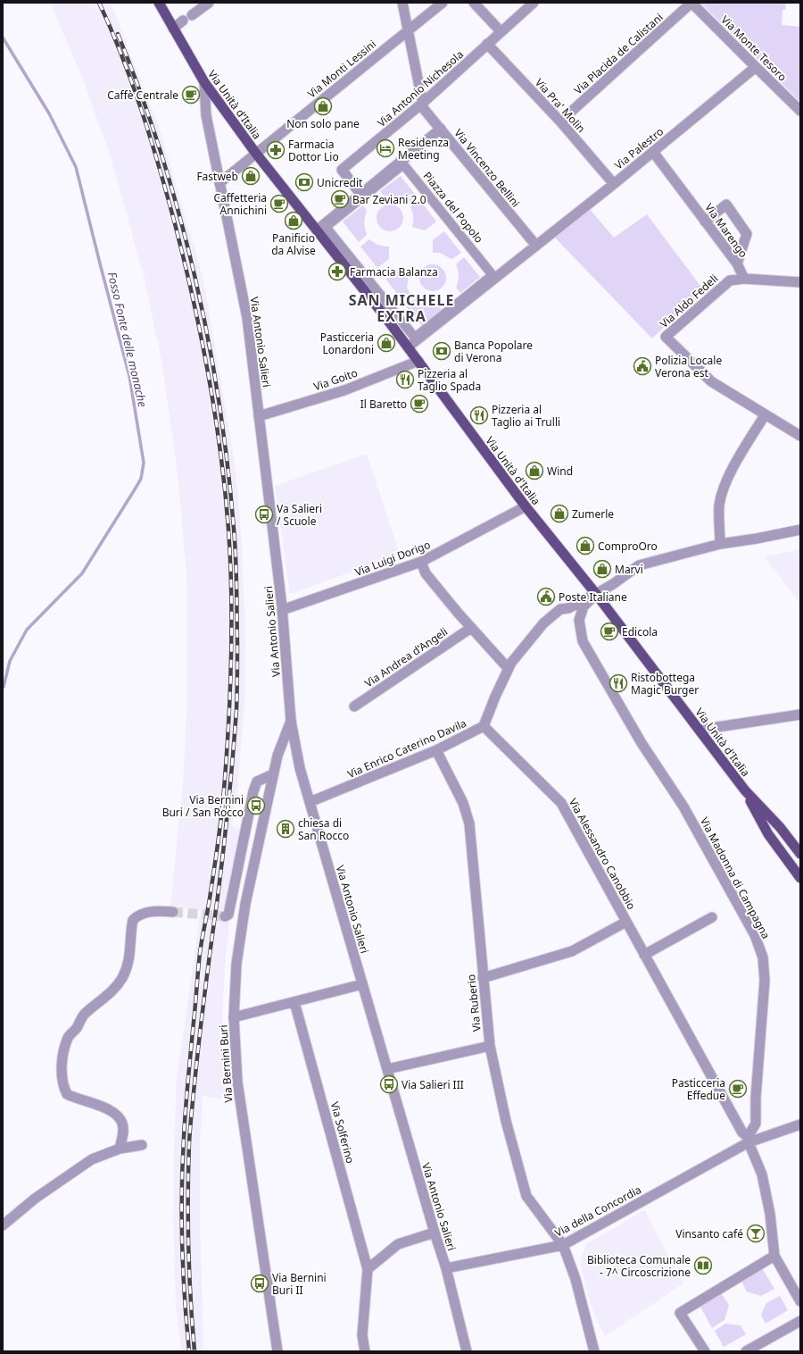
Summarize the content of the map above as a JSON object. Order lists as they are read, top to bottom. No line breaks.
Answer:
{"streets":{"main road":["Via Unità d'Italia"],"street":["Via Monte Tesoro","Via Placida de Calistani","Via Monti Lessini","Via Antonio Nichesola","Via Pra' Molin","Via Palestro","Via Vincenzo Bellini","Piazza del Popolo","Via Marengo","Via Aldo Fedeli","Via Antonio Salieri","Via Goito","Via Luigi Dorigo","Via Andrea d'Angeli","Via Enrico Caterino Davila","Via Alessandro Canobbio","Via Madonna di Campagna","Via Ruberio","Via Bernini Buri","Via Solferino","Via della Concordia"]},"crossings":[["Via Monte Tesoro","Via Placida de Calistani"],["Via Monte Tesoro","Via Palestro"],["Via Placida de Calistani","Via Pra' Molin"],["Via Monti Lessini","Via Unità d'Italia"],["Via Monti Lessini","Via Vincenzo Bellini"],["Via Monti Lessini","Via Antonio Salieri"],["Via Antonio Nichesola","Via Pra' Molin"],["Via Antonio Nichesola","Via Vincenzo Bellini"],["Via Unità d'Italia","Via Antonio Salieri"],["Via Unità d'Italia","Via Goito"],["Via Unità d'Italia","Via Luigi Dorigo"],["Via Unità d'Italia","Via Enrico Caterino Davila"],["Via Unità d'Italia","Via Madonna di Campagna"],["Via Pra' Molin","Via Palestro"],["Via Palestro","Via Vincenzo Bellini"],["Via Palestro","Via Marengo"],["Via Marengo","Via Aldo Fedeli"],["Via Antonio Salieri","Via Goito"],["Via Antonio Salieri","Via Luigi Dorigo"],["Via Antonio Salieri","Via Enrico Caterino Davila"],["Via Antonio Salieri","Via Bernini Buri"],["Via Antonio Salieri","Via della Concordia"],["Via Enrico Caterino Davila","Via Alessandro Canobbio"],["Via Enrico Caterino Davila","Via Madonna di Campagna"],["Via Enrico Caterino Davila","Via Ruberio"],["Via Alessandro Canobbio","Via Madonna di Campagna"],["Via Alessandro Canobbio","Via della Concordia"],["Via Madonna di Campagna","Via della Concordia"],["Via Ruberio","Via della Concordia"]],"districts":["SAN MICHELE EXTRA"],"water":["Fosso Fonte delle monache"],"places":{"cafe":["Caffè Centrale","Bar Zeviani 2.0","Caffetteria Annichini","Il Baretto","Edicola","Pasticceria Effedue"],"shop":["Non solo pane","Fastweb","Panificio da Alvise","Pasticceria Lonardoni","Wind","Zumerle","ComproOro","Marvi"],"hotel":["Residenza Meeting"],"pharmacy":["Farmacia Dottor Lio","Farmacia Balanza"],"bank":["Unicredit","Banca Popolare di Verona"],"public building":["Polizia Locale Verona est","Poste Italiane"],"restaurant":["Pizzeria al Taglio Spada","Pizzeria al Taglio ai Trulli","Ristobottega Magic Burger"],"bus stop":["Va Salieri / Scuole","Via Bernini Buri / San Rocco","Via Salieri III","Via Bernini Buri II"],"building":["chiesa di San Rocco"],"bar":["Vinsanto café"],"library":["Biblioteca Comunale - 7^ Circoscrizione"]}}
